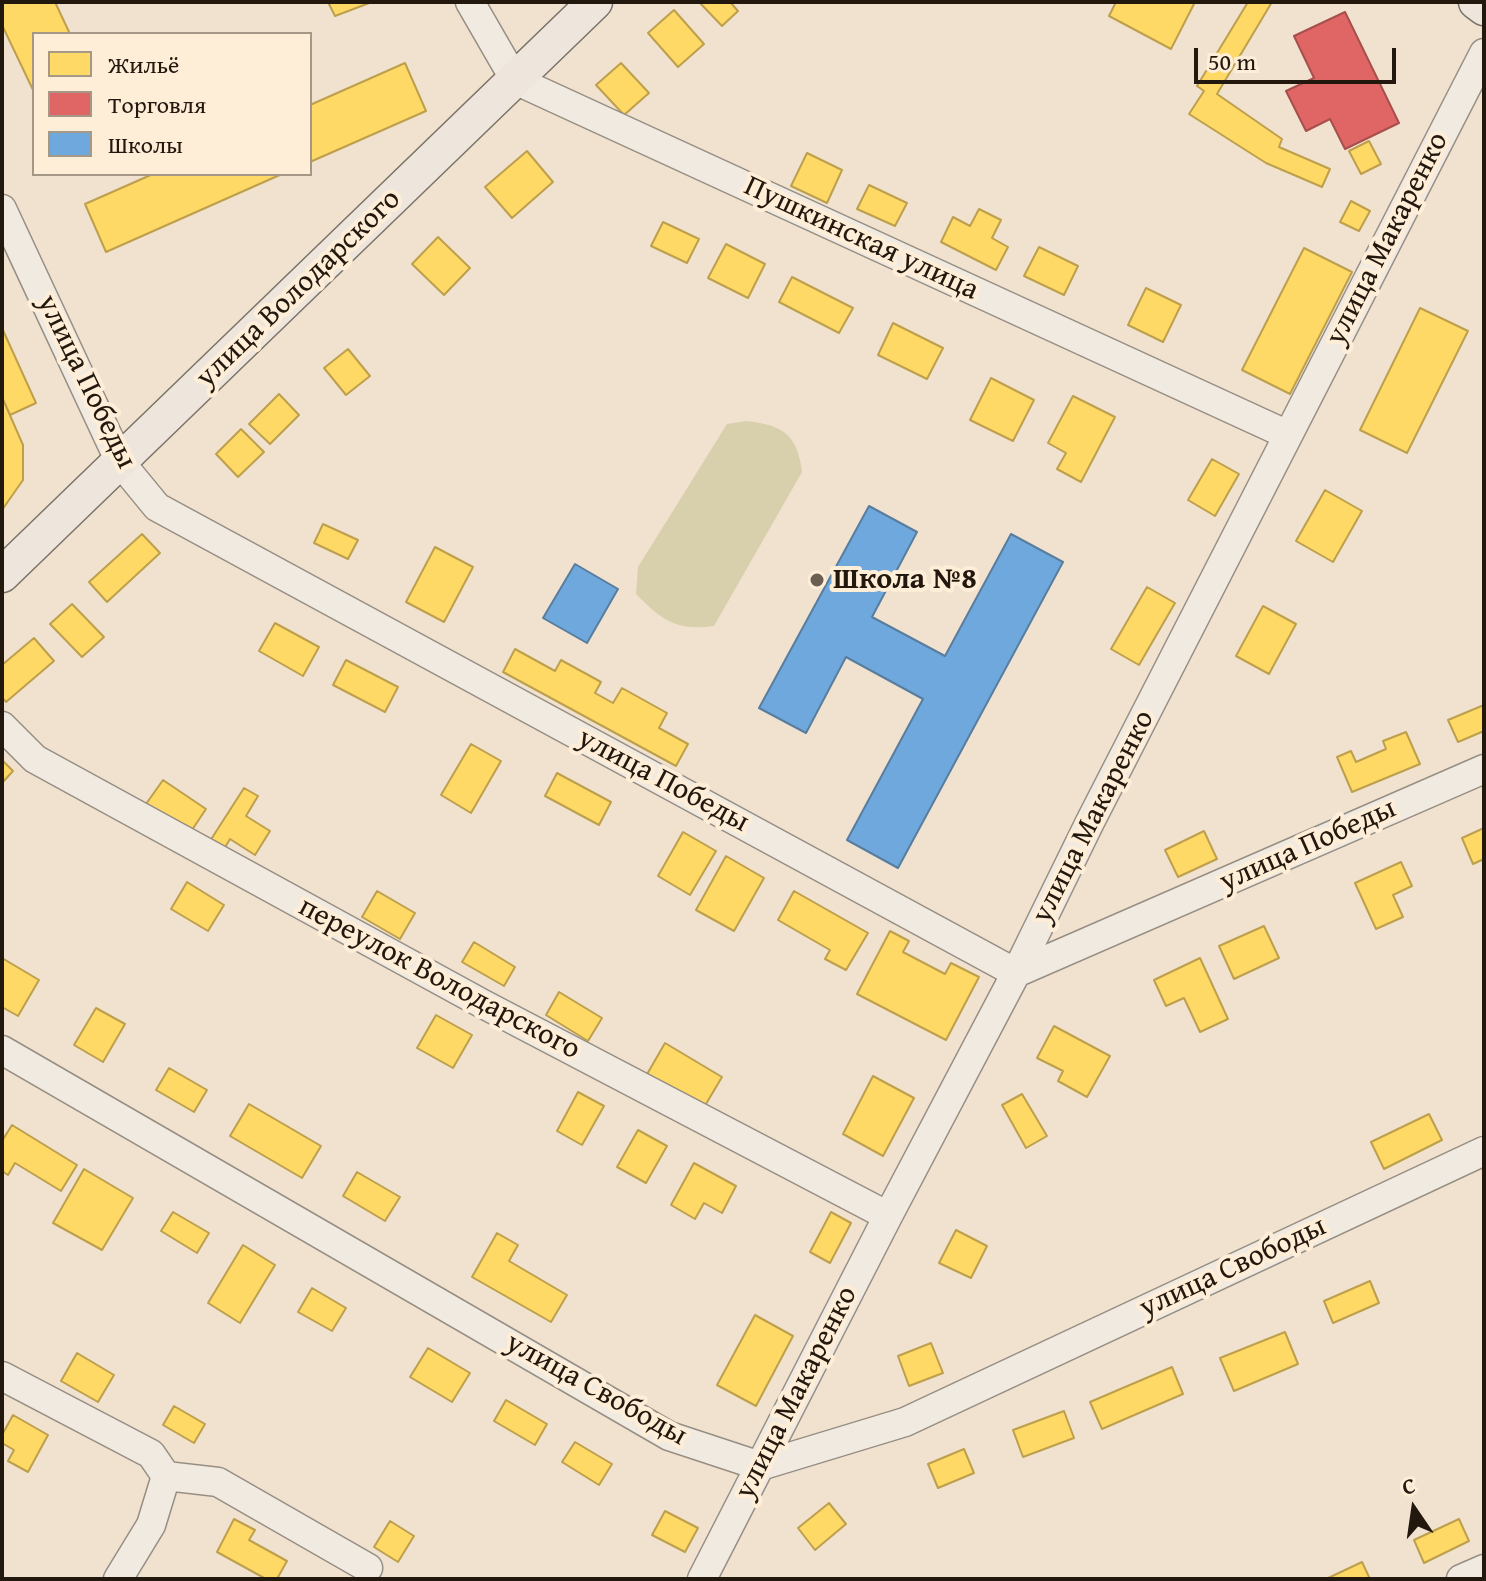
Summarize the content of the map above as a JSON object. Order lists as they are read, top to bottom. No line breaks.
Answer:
{"streets":{"main road":["улица Володарского"],"street":["Пушкинская улица","улица Макаренко","улица Победы","переулок Володарского","улица Свободы"]},"crossings":[["Пушкинская улица","улица Макаренко"],["Пушкинская улица","улица Володарского"],["улица Макаренко","улица Победы"],["улица Макаренко","переулок Володарского"],["улица Макаренко","улица Свободы"],["улица Володарского","улица Победы"]],"places":["Школа №8"],"legend":["Жильё","Торговля","Школы"],"scale_bar":"50 m","north":"top"}
